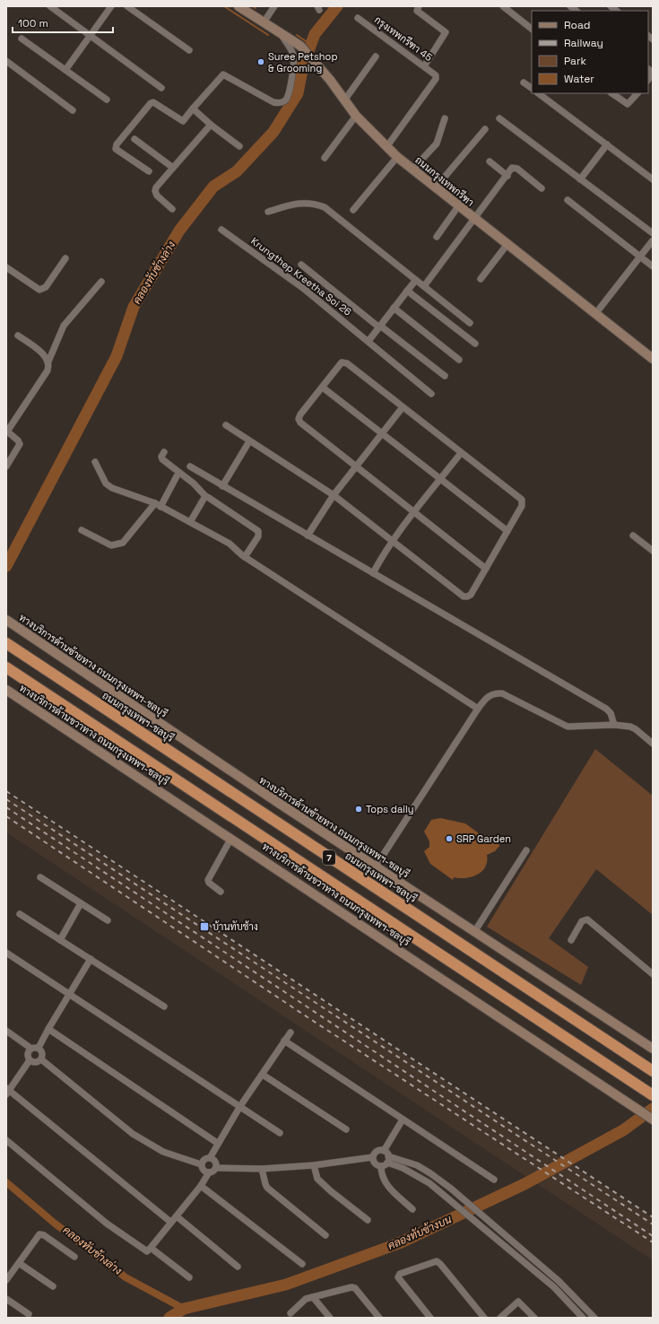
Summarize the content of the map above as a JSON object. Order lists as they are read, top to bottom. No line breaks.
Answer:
{"streets":{"highway":["ถนนกรุงเทพฯ-ชลบุรี","7"],"main road":["ถนนกรุงเทพกรีฑา","ทางบริการด้านซ้ายทาง ถนนกรุงเทพฯ-ชลบุรี","ทางบริการด้านขวาทาง ถนนกรุงเทพฯ-ชลบุรี"],"street":["กรุงเทพกรีฑา 45","Krungthep Kreetha Soi 26"]},"crossings":[["กรุงเทพกรีฑา 45","ถนนกรุงเทพกรีฑา"]],"water":["คลองทับช้างล่าง","คลองทับช้างบน"],"places":{"other":["Suree Petshop & Grooming","Tops daily","SRP Garden"],"transit":["บ้านทับช้าง"]},"legend":["Road","Railway","Park","Water"],"scale_bar":"100 m"}
